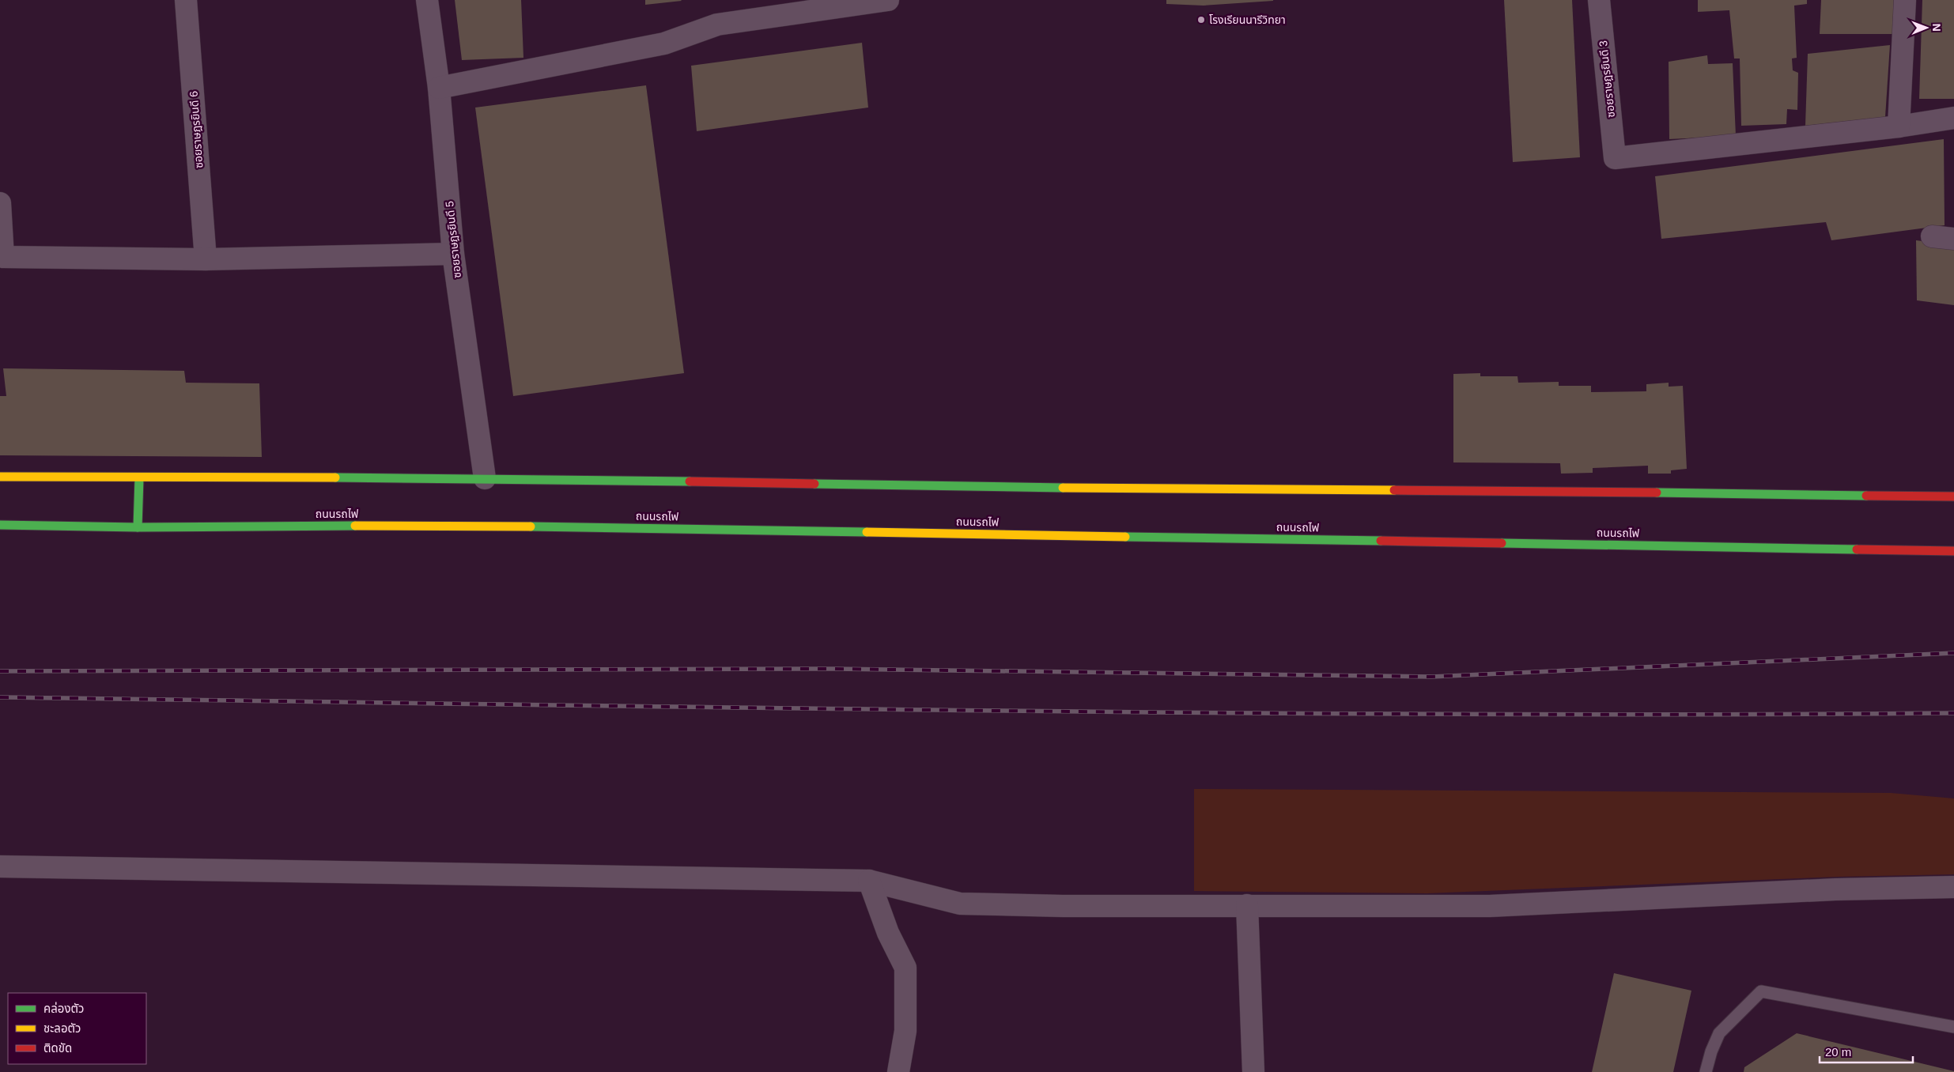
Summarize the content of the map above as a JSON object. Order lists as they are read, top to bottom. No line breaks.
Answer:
{"streets":{"street":["ซอยราษฎรยินดี 3","ซอยราษฎรยินดี 6","ซอยราษฎรยินดี 5","ถนนรถไฟ"]},"places":["โรงเรียนนารีวิทยา"],"legend":["คล่องตัว","ชะลอตัว","ติดขัด"],"scale_bar":"20 m","north":"right"}
